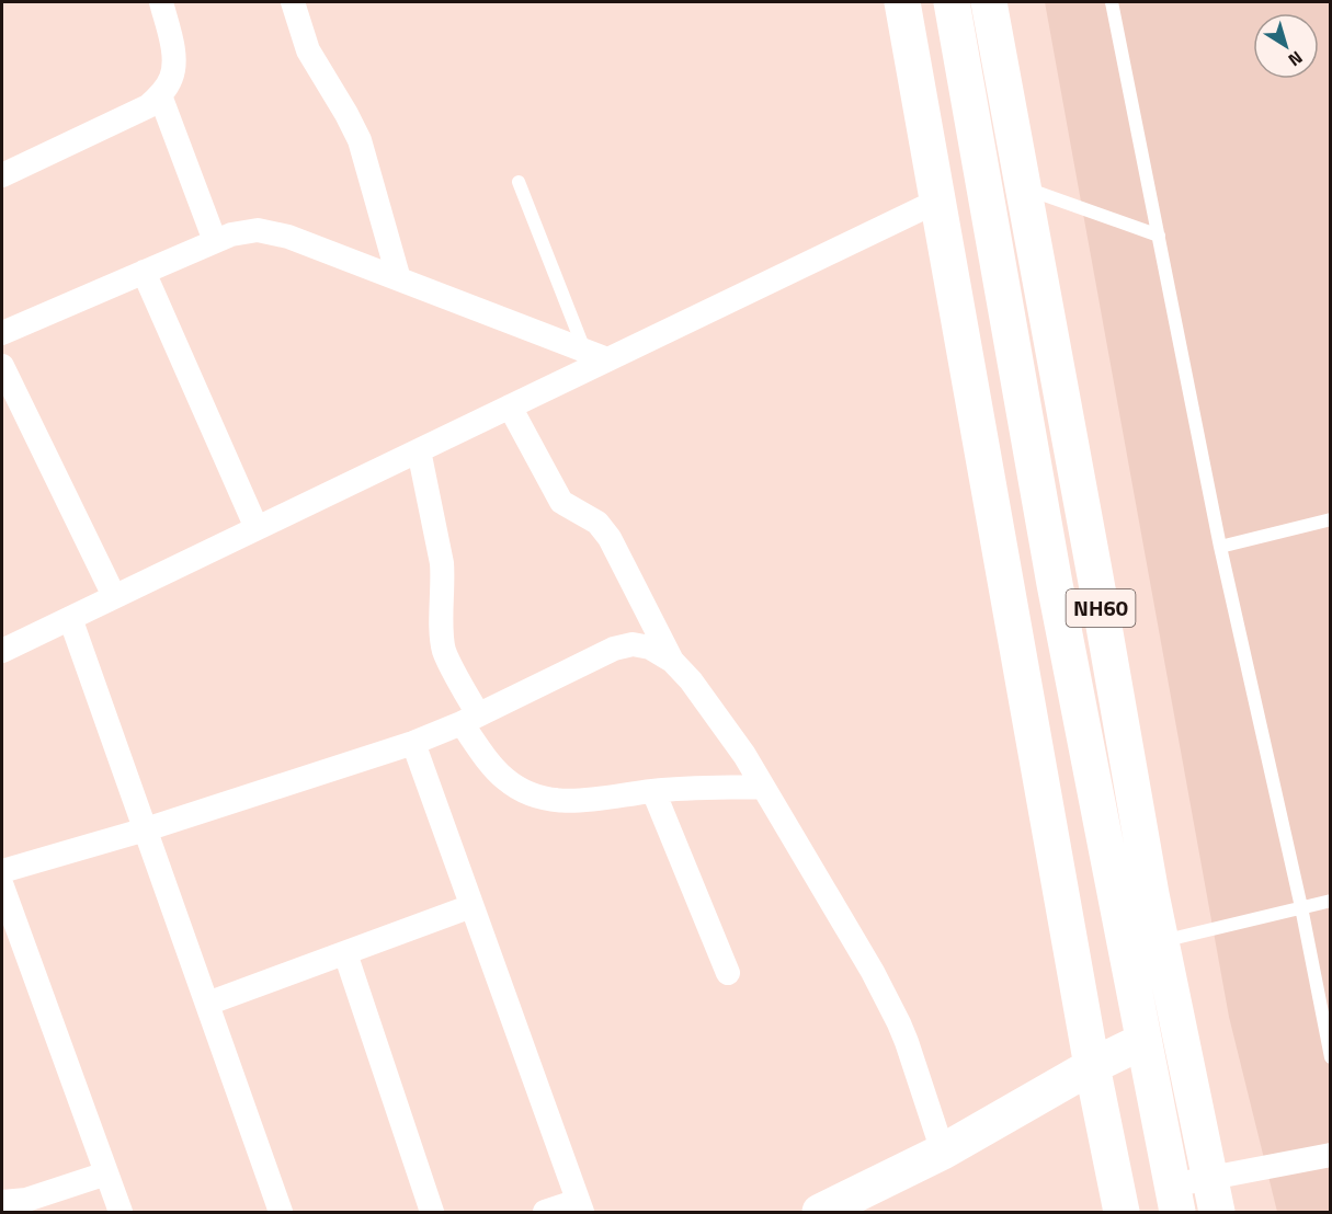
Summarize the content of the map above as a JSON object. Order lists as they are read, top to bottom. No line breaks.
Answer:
{"streets":{"main road":["NH60"]},"north":"bottom right"}
